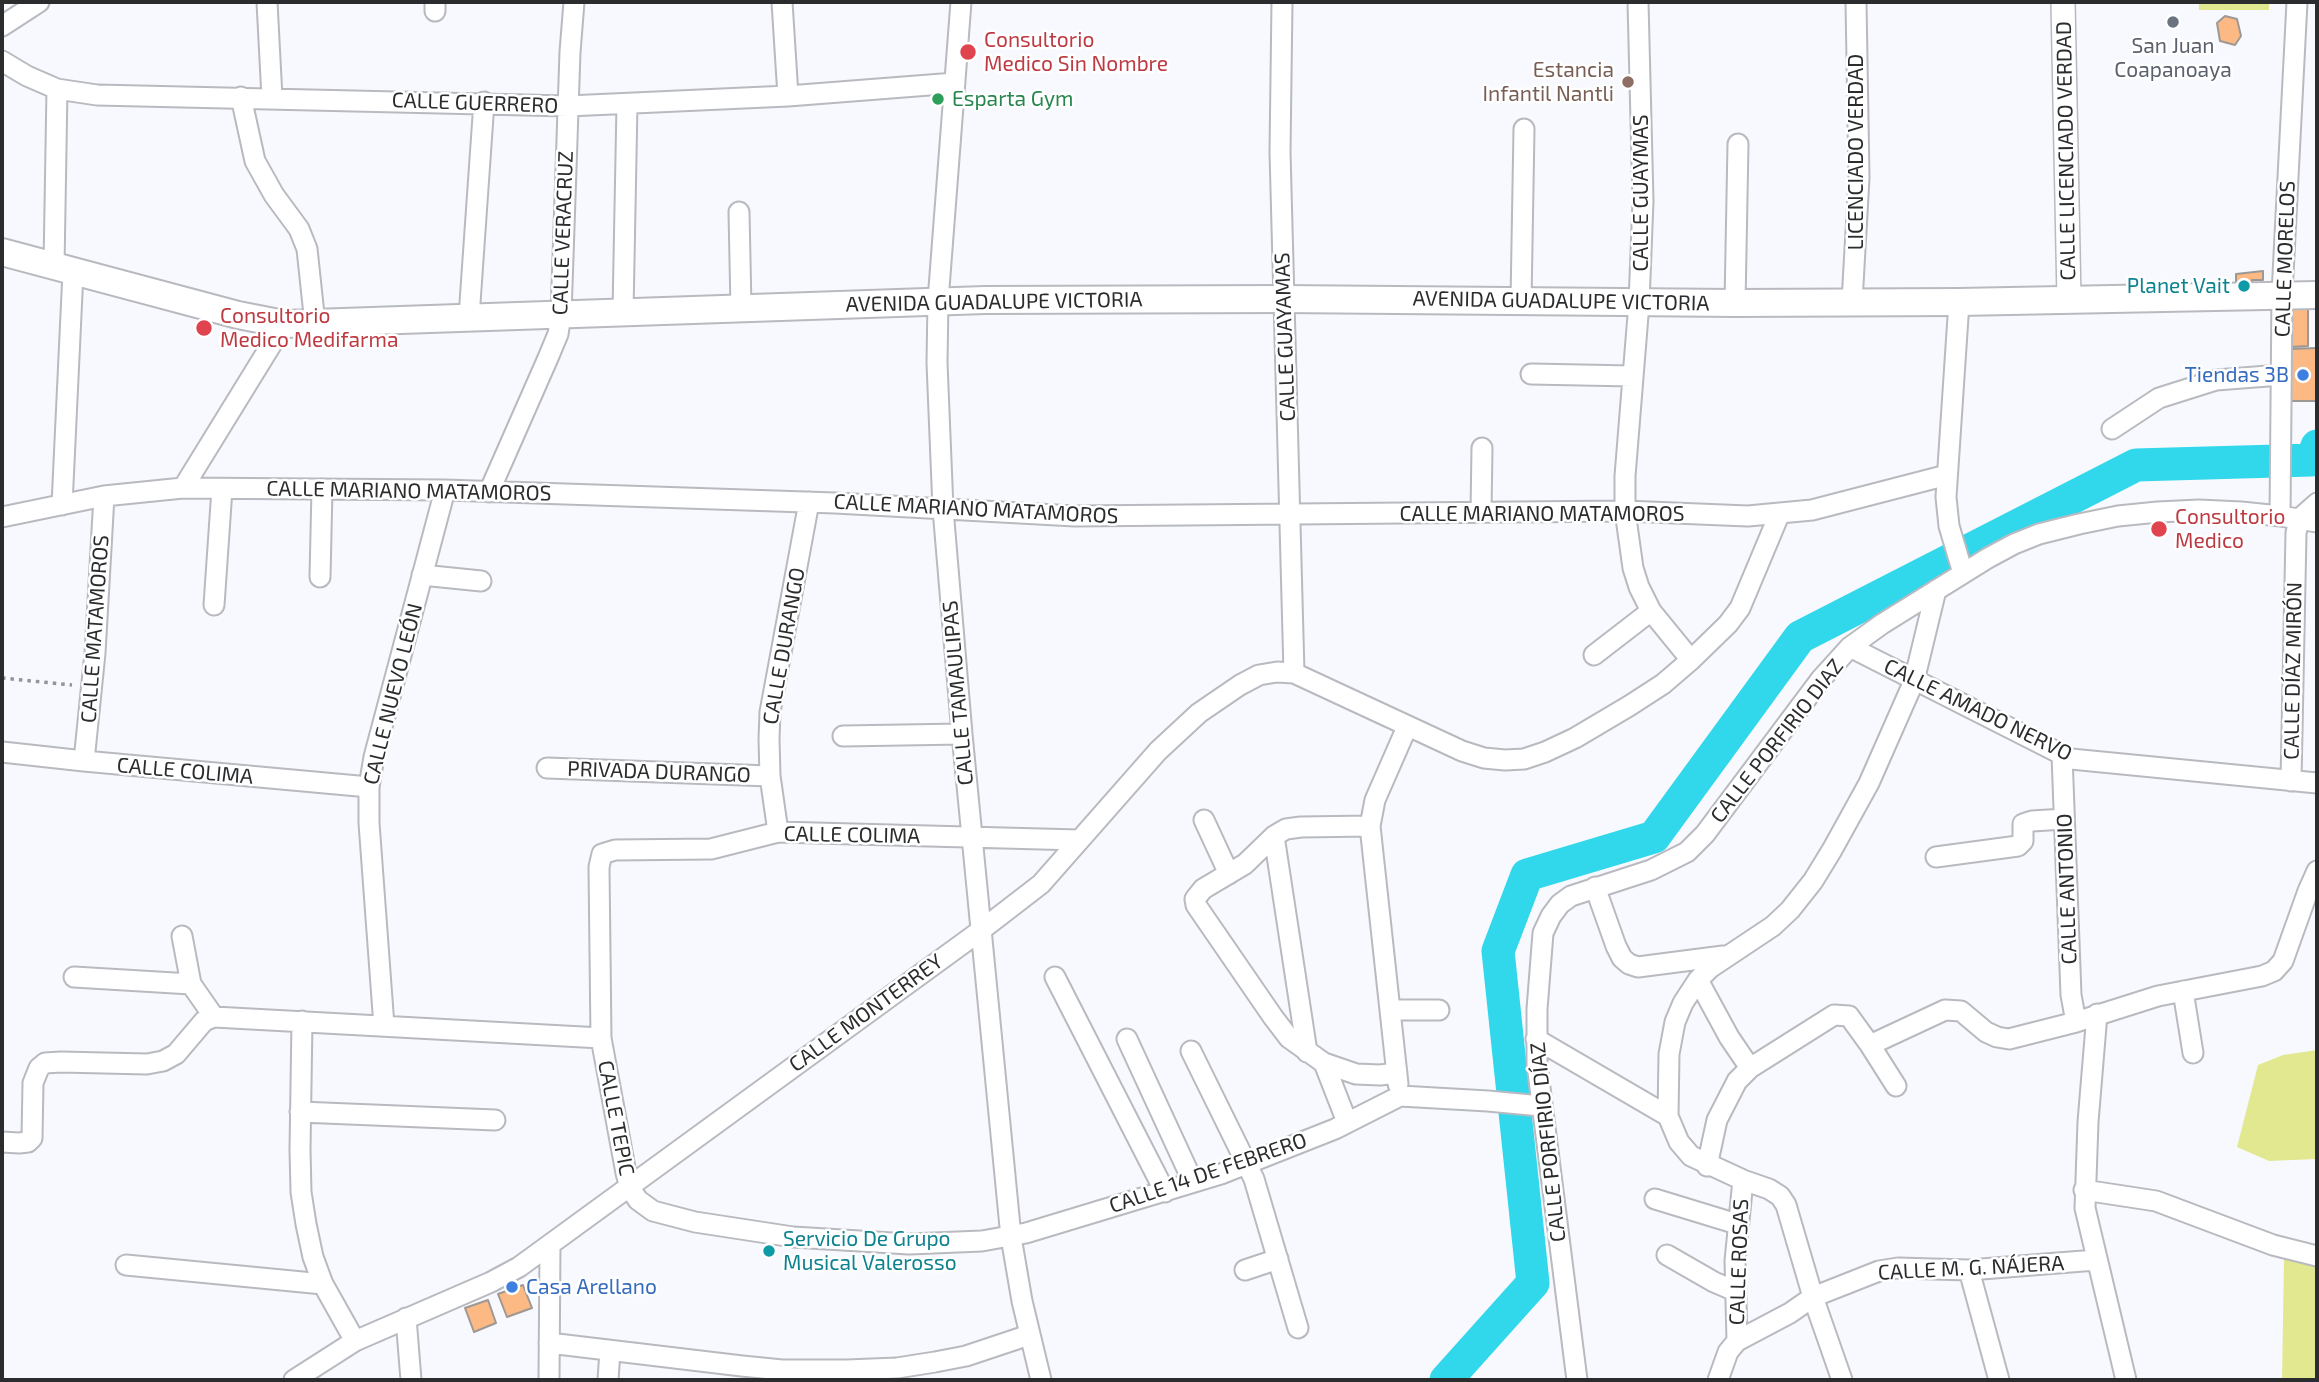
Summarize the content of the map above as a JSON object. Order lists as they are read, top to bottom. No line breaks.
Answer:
{"streets":{"main road":["AVENIDA GUADALUPE VICTORIA"],"street":["CALLE GUERRERO","CALLE LICENCIADO VERDAD","LICENCIADO VERDAD","CALLE GUAYMAS","CALLE VERACRUZ","CALLE MORELOS","CALLE GUAYAMAS","CALLE MARIANO MATAMOROS","CALLE MATAMOROS","CALLE DURANGO","CALLE DÍAZ MIRÓN","CALLE TAMAULIPAS","CALLE NUEVO LEÓN","CALLE AMADO NERVO","CALLE PORFIRIO DIAZ","CALLE COLIMA","PRIVADA DURANGO","CALLE ANTONIO","CALLE MONTERREY","CALLE TEPIC","CALLE PORFIRIO DÍAZ","CALLE 14 DE FEBRERO","CALLE ROSAS","CALLE M. G. NÁJERA"]},"crossings":[["CALLE GUERRERO","CALLE VERACRUZ"],["CALLE GUERRERO","CALLE TAMAULIPAS"],["CALLE LICENCIADO VERDAD","AVENIDA GUADALUPE VICTORIA"],["LICENCIADO VERDAD","AVENIDA GUADALUPE VICTORIA"],["CALLE GUAYMAS","AVENIDA GUADALUPE VICTORIA"],["CALLE GUAYMAS","CALLE MARIANO MATAMOROS"],["CALLE GUAYMAS","CALLE MONTERREY"],["CALLE VERACRUZ","AVENIDA GUADALUPE VICTORIA"],["CALLE VERACRUZ","CALLE MARIANO MATAMOROS"],["CALLE MORELOS","AVENIDA GUADALUPE VICTORIA"],["CALLE MORELOS","CALLE DÍAZ MIRÓN"],["CALLE MORELOS","CALLE PORFIRIO DIAZ"],["AVENIDA GUADALUPE VICTORIA","CALLE GUAYAMAS"],["AVENIDA GUADALUPE VICTORIA","CALLE TAMAULIPAS"],["CALLE GUAYAMAS","CALLE MARIANO MATAMOROS"],["CALLE GUAYAMAS","CALLE MONTERREY"],["CALLE MARIANO MATAMOROS","CALLE MATAMOROS"],["CALLE MARIANO MATAMOROS","CALLE DURANGO"],["CALLE MARIANO MATAMOROS","CALLE TAMAULIPAS"],["CALLE MARIANO MATAMOROS","CALLE NUEVO LEÓN"],["CALLE MARIANO MATAMOROS","CALLE MONTERREY"],["CALLE MATAMOROS","CALLE COLIMA"],["CALLE DURANGO","CALLE COLIMA"],["CALLE DURANGO","PRIVADA DURANGO"],["CALLE DÍAZ MIRÓN","CALLE AMADO NERVO"],["CALLE DÍAZ MIRÓN","CALLE PORFIRIO DIAZ"],["CALLE TAMAULIPAS","CALLE COLIMA"],["CALLE TAMAULIPAS","CALLE MONTERREY"],["CALLE TAMAULIPAS","CALLE TEPIC"],["CALLE TAMAULIPAS","CALLE 14 DE FEBRERO"],["CALLE NUEVO LEÓN","CALLE COLIMA"],["CALLE NUEVO LEÓN","CALLE TEPIC"],["CALLE AMADO NERVO","CALLE PORFIRIO DIAZ"],["CALLE AMADO NERVO","CALLE ANTONIO"],["CALLE PORFIRIO DIAZ","CALLE PORFIRIO DÍAZ"],["CALLE COLIMA","CALLE MONTERREY"],["CALLE COLIMA","CALLE TEPIC"],["CALLE MONTERREY","CALLE TEPIC"],["CALLE TEPIC","CALLE 14 DE FEBRERO"],["CALLE ROSAS","CALLE M. G. NÁJERA"]],"places":["San Juan Coapanoaya","Consultorio Medico Sin Nombre","Estancia Infantil Nantli","Esparta Gym","Planet Vait","Consultorio Medico Medifarma","Tiendas 3B","Consultorio Medico","Servicio De Grupo Musical Valerosso","Casa Arellano"]}
